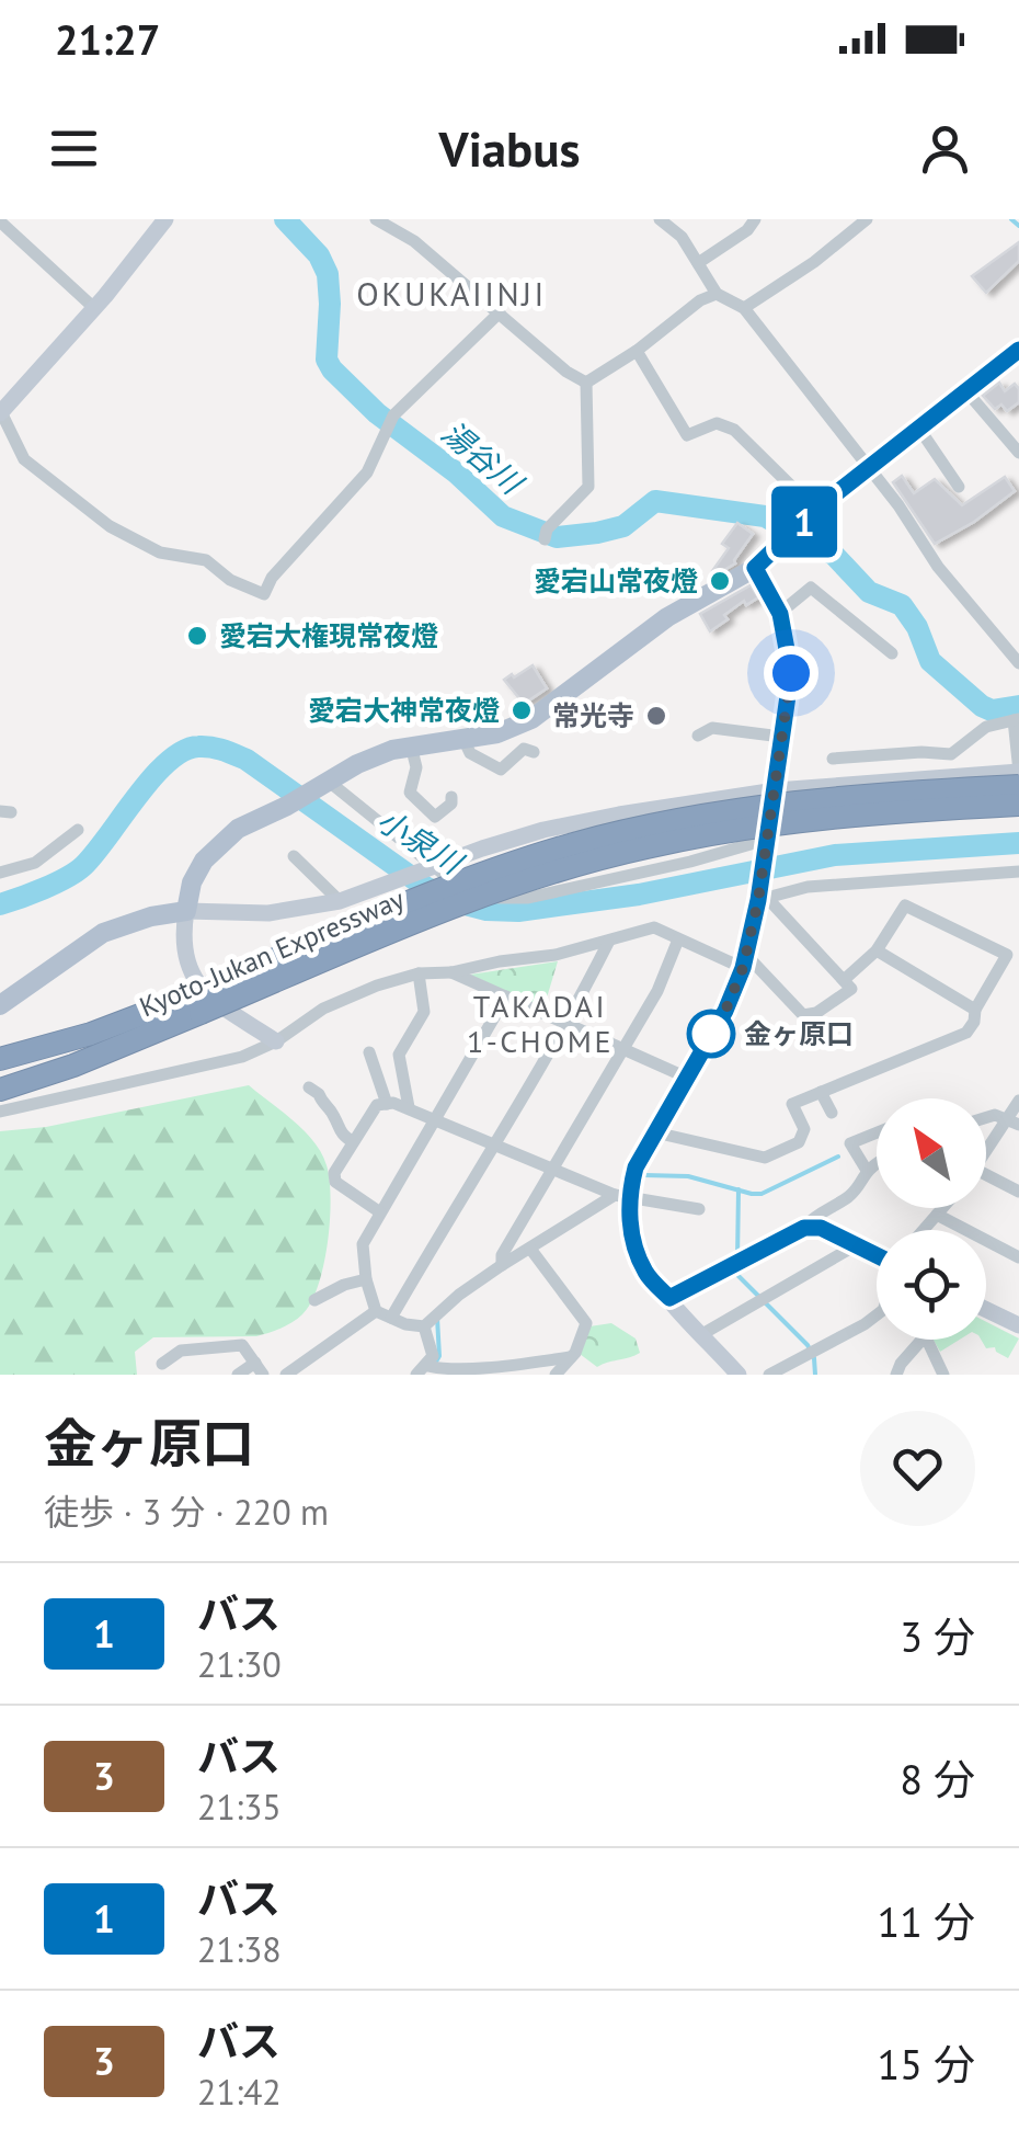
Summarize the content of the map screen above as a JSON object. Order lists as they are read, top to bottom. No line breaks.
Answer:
{"streets":{"highway":["Kyoto-Jukan Expressway"]},"districts":["OKUKAIINJI","TAKADAI 1-CHOME"],"water":["湯谷川","小泉川"],"places":["愛宕山常夜燈","愛宕大権現常夜燈","愛宕大神常夜燈","常光寺","金ヶ原口"],"lines":["bus line 1"],"north":"top left","page":{"status":"21:27","header":"Viabus","on_map":"1","heading":["金ヶ原口","徒歩 · 3 分 · 220 m"],"list":[{"mark":"1","name":"バス","note":"21:30","value":"3 分"},{"mark":"3","name":"バス","note":"21:35","value":"8 分"},{"mark":"1","name":"バス","note":"21:38","value":"11 分"},{"mark":"3","name":"バス","note":"21:42","value":"15 分"}]}}
